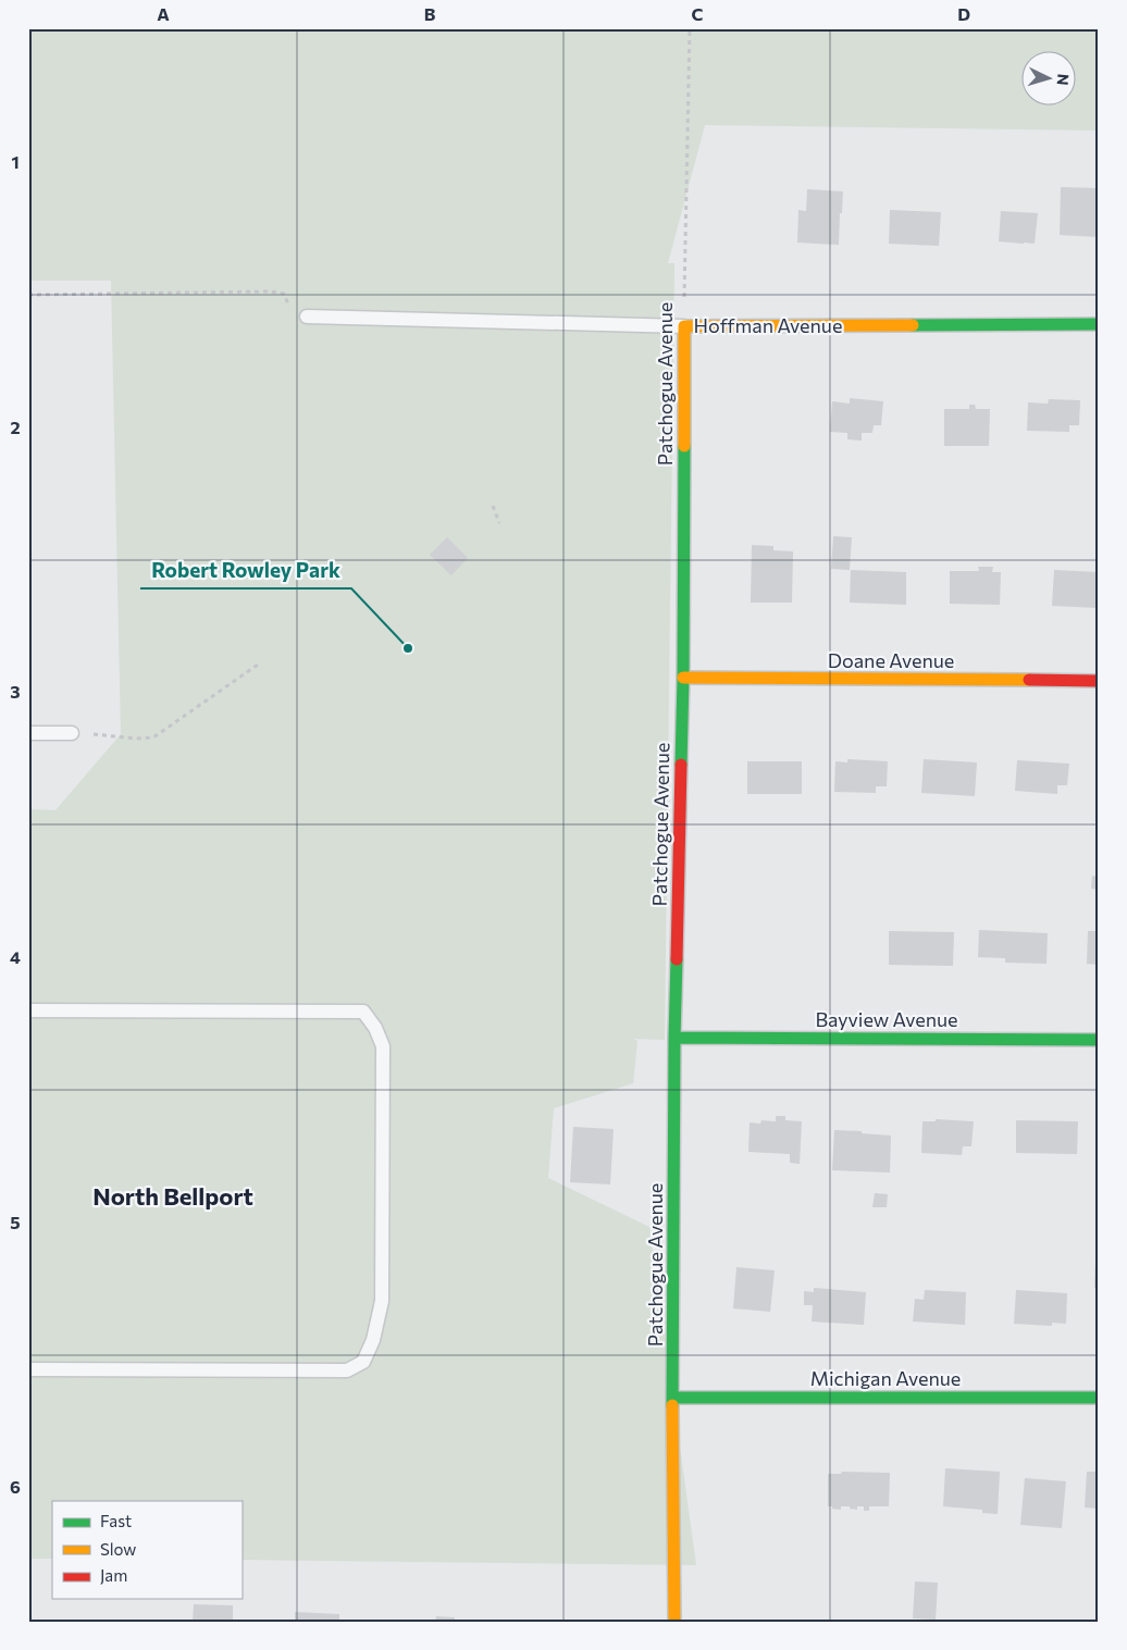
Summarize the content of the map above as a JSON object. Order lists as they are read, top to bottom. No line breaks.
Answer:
{"streets":{"street":["Hoffman Avenue","Patchogue Avenue","Doane Avenue","Bayview Avenue","Michigan Avenue"]},"crossings":[["Hoffman Avenue","Patchogue Avenue"],["Patchogue Avenue","Doane Avenue"],["Patchogue Avenue","Bayview Avenue"],["Patchogue Avenue","Michigan Avenue"]],"districts":["North Bellport"],"places":["Robert Rowley Park"],"legend":["Fast","Slow","Jam"],"north":"right","grid":{"columns":["A","B","C","D"],"rows":["1","2","3","4","5","6"]}}
